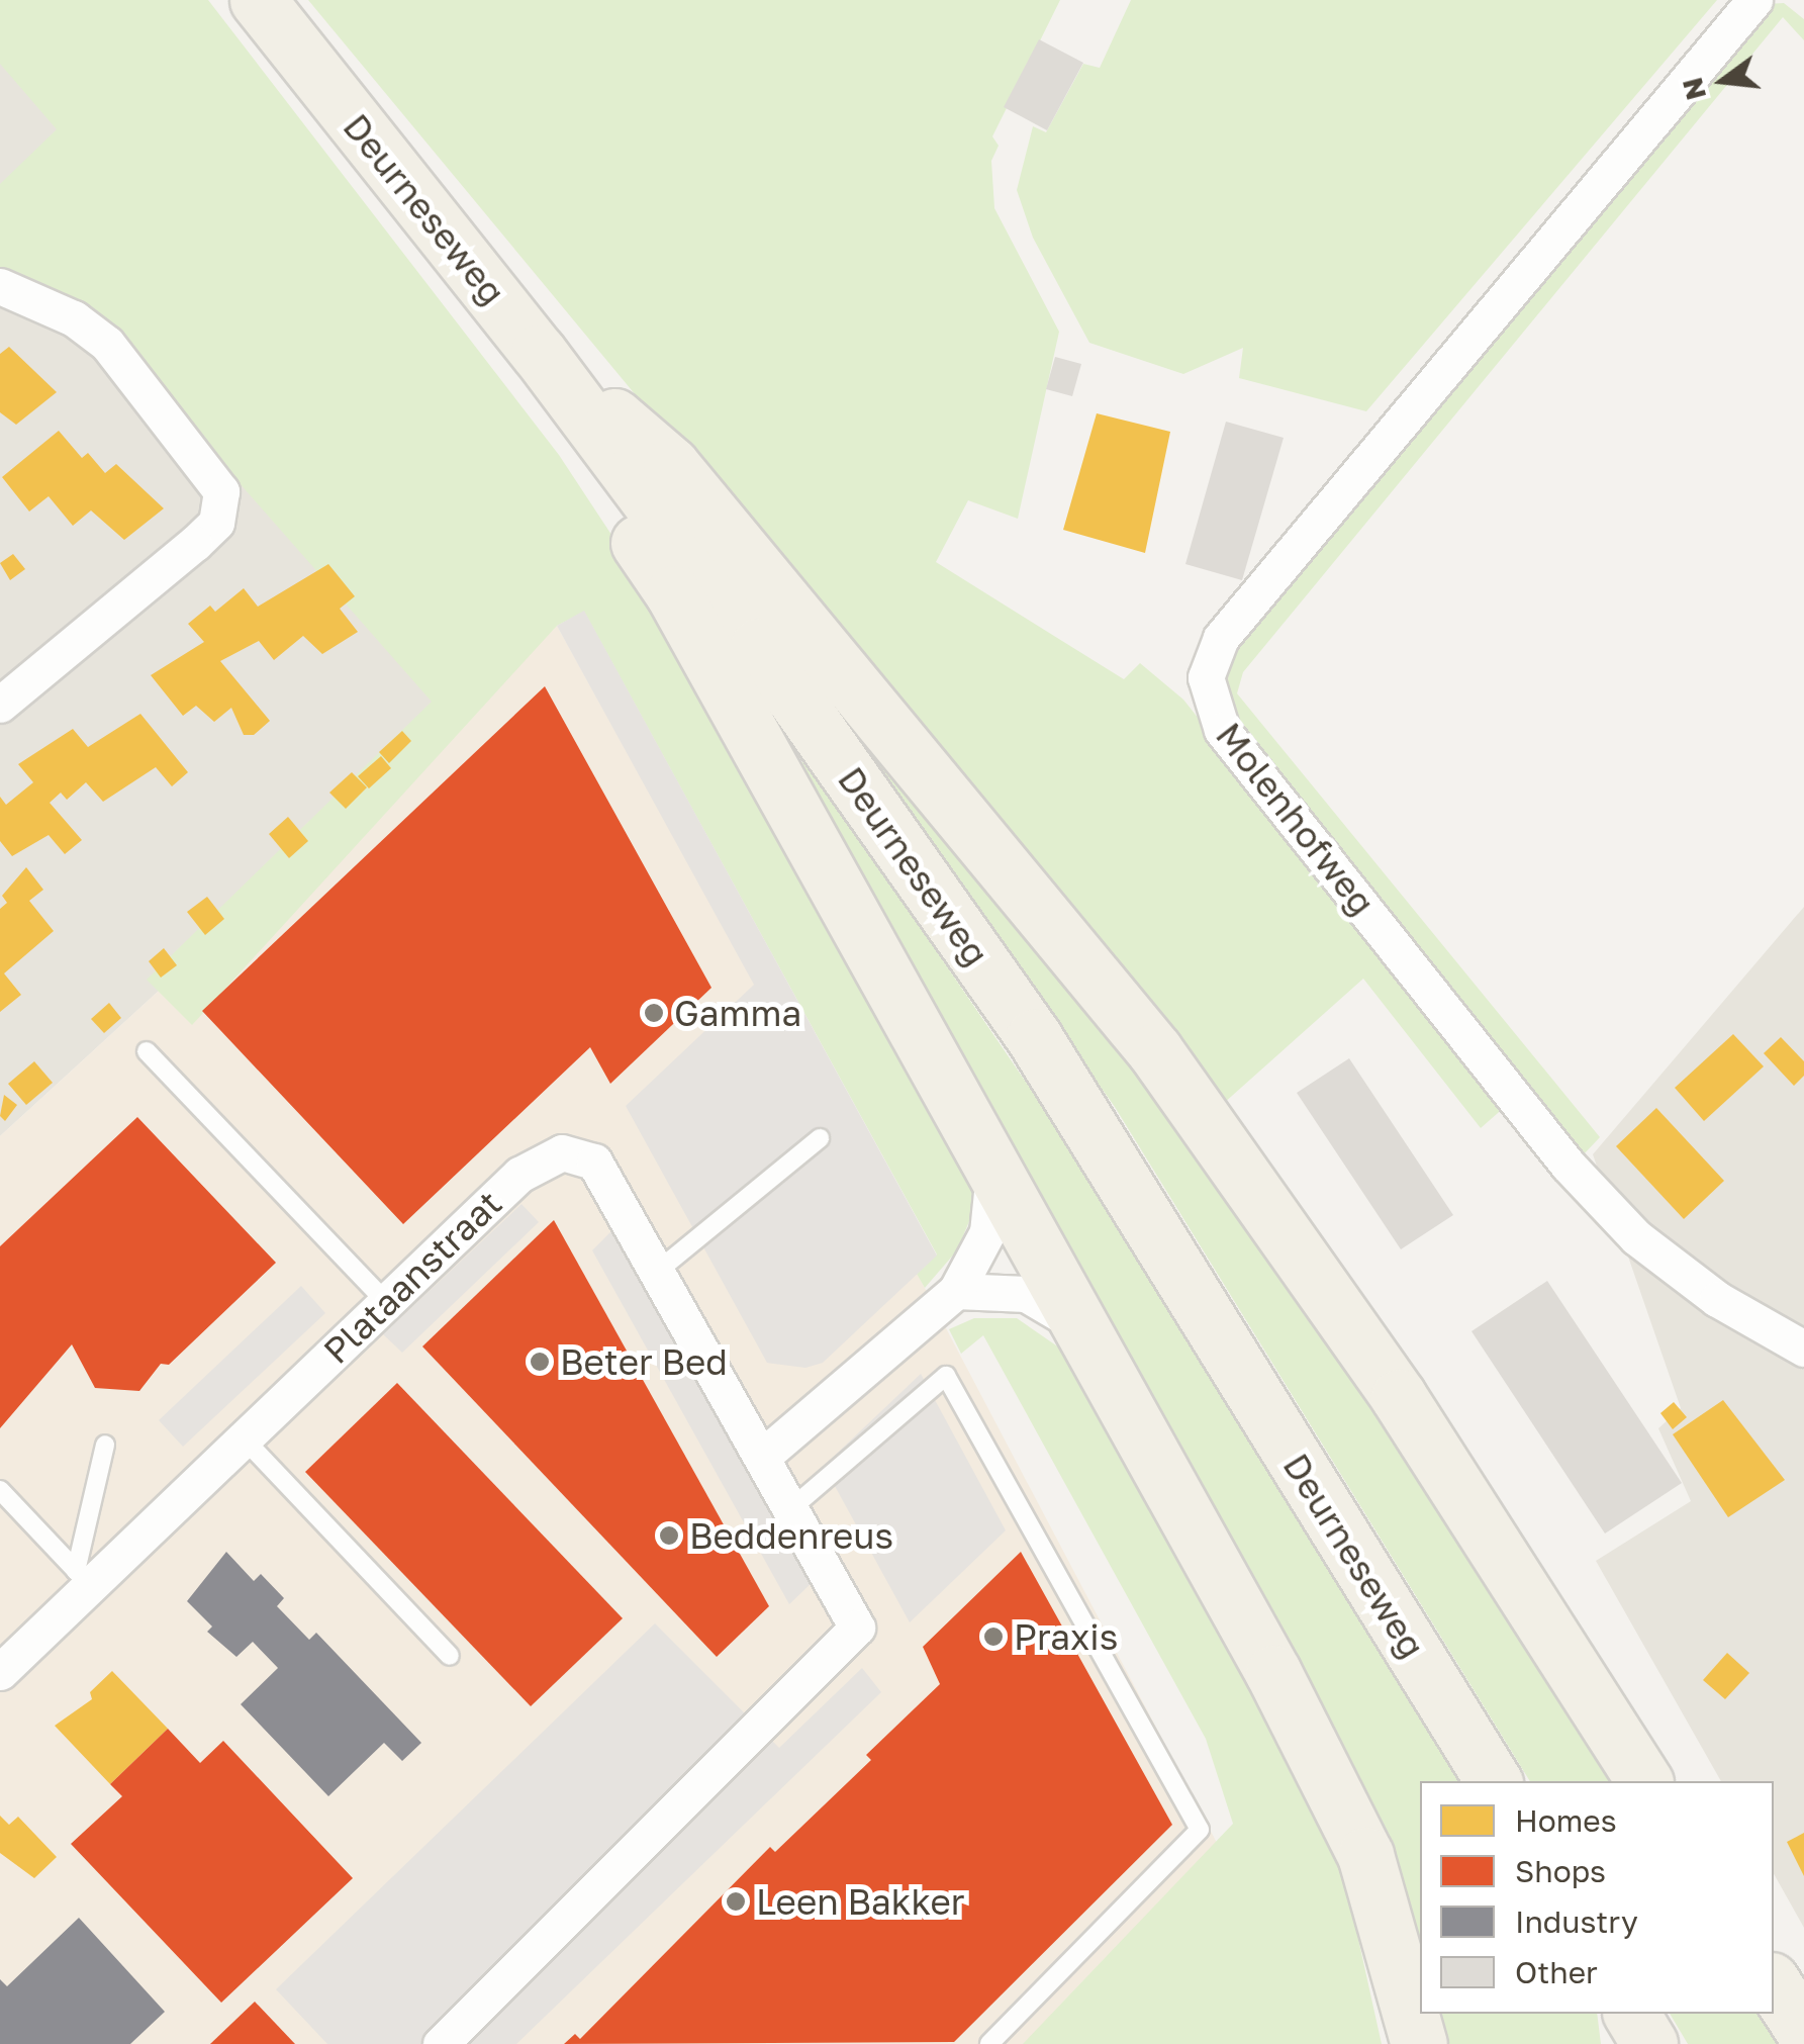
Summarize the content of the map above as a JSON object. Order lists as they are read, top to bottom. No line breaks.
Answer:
{"streets":{"main road":["Deurneseweg"],"street":["Molenhofweg","Plataanstraat"]},"places":["Gamma","Beter Bed","Beddenreus","Praxis","Leen Bakker"],"legend":["Homes","Shops","Industry","Other"],"north":"left"}
